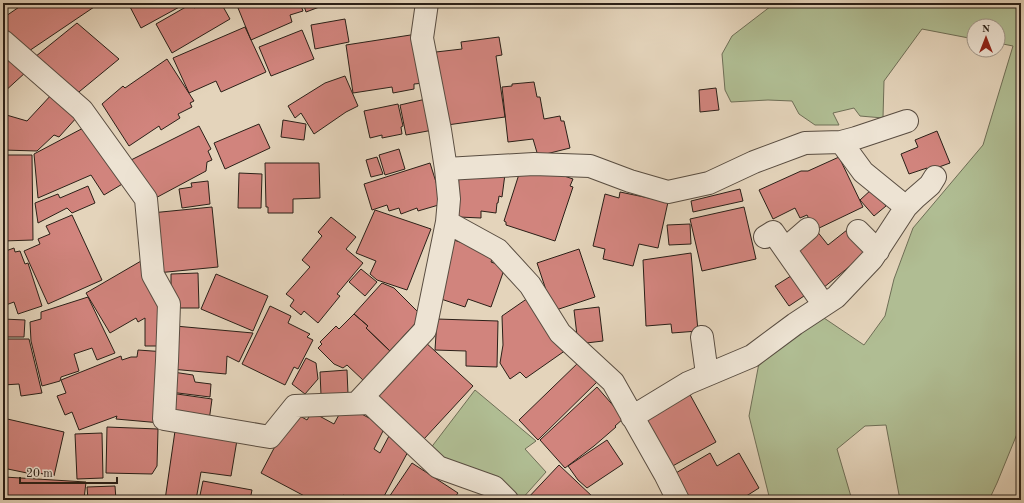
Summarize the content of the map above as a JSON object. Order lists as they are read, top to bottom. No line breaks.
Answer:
{"scale_bar":"20 m","north":"top"}
